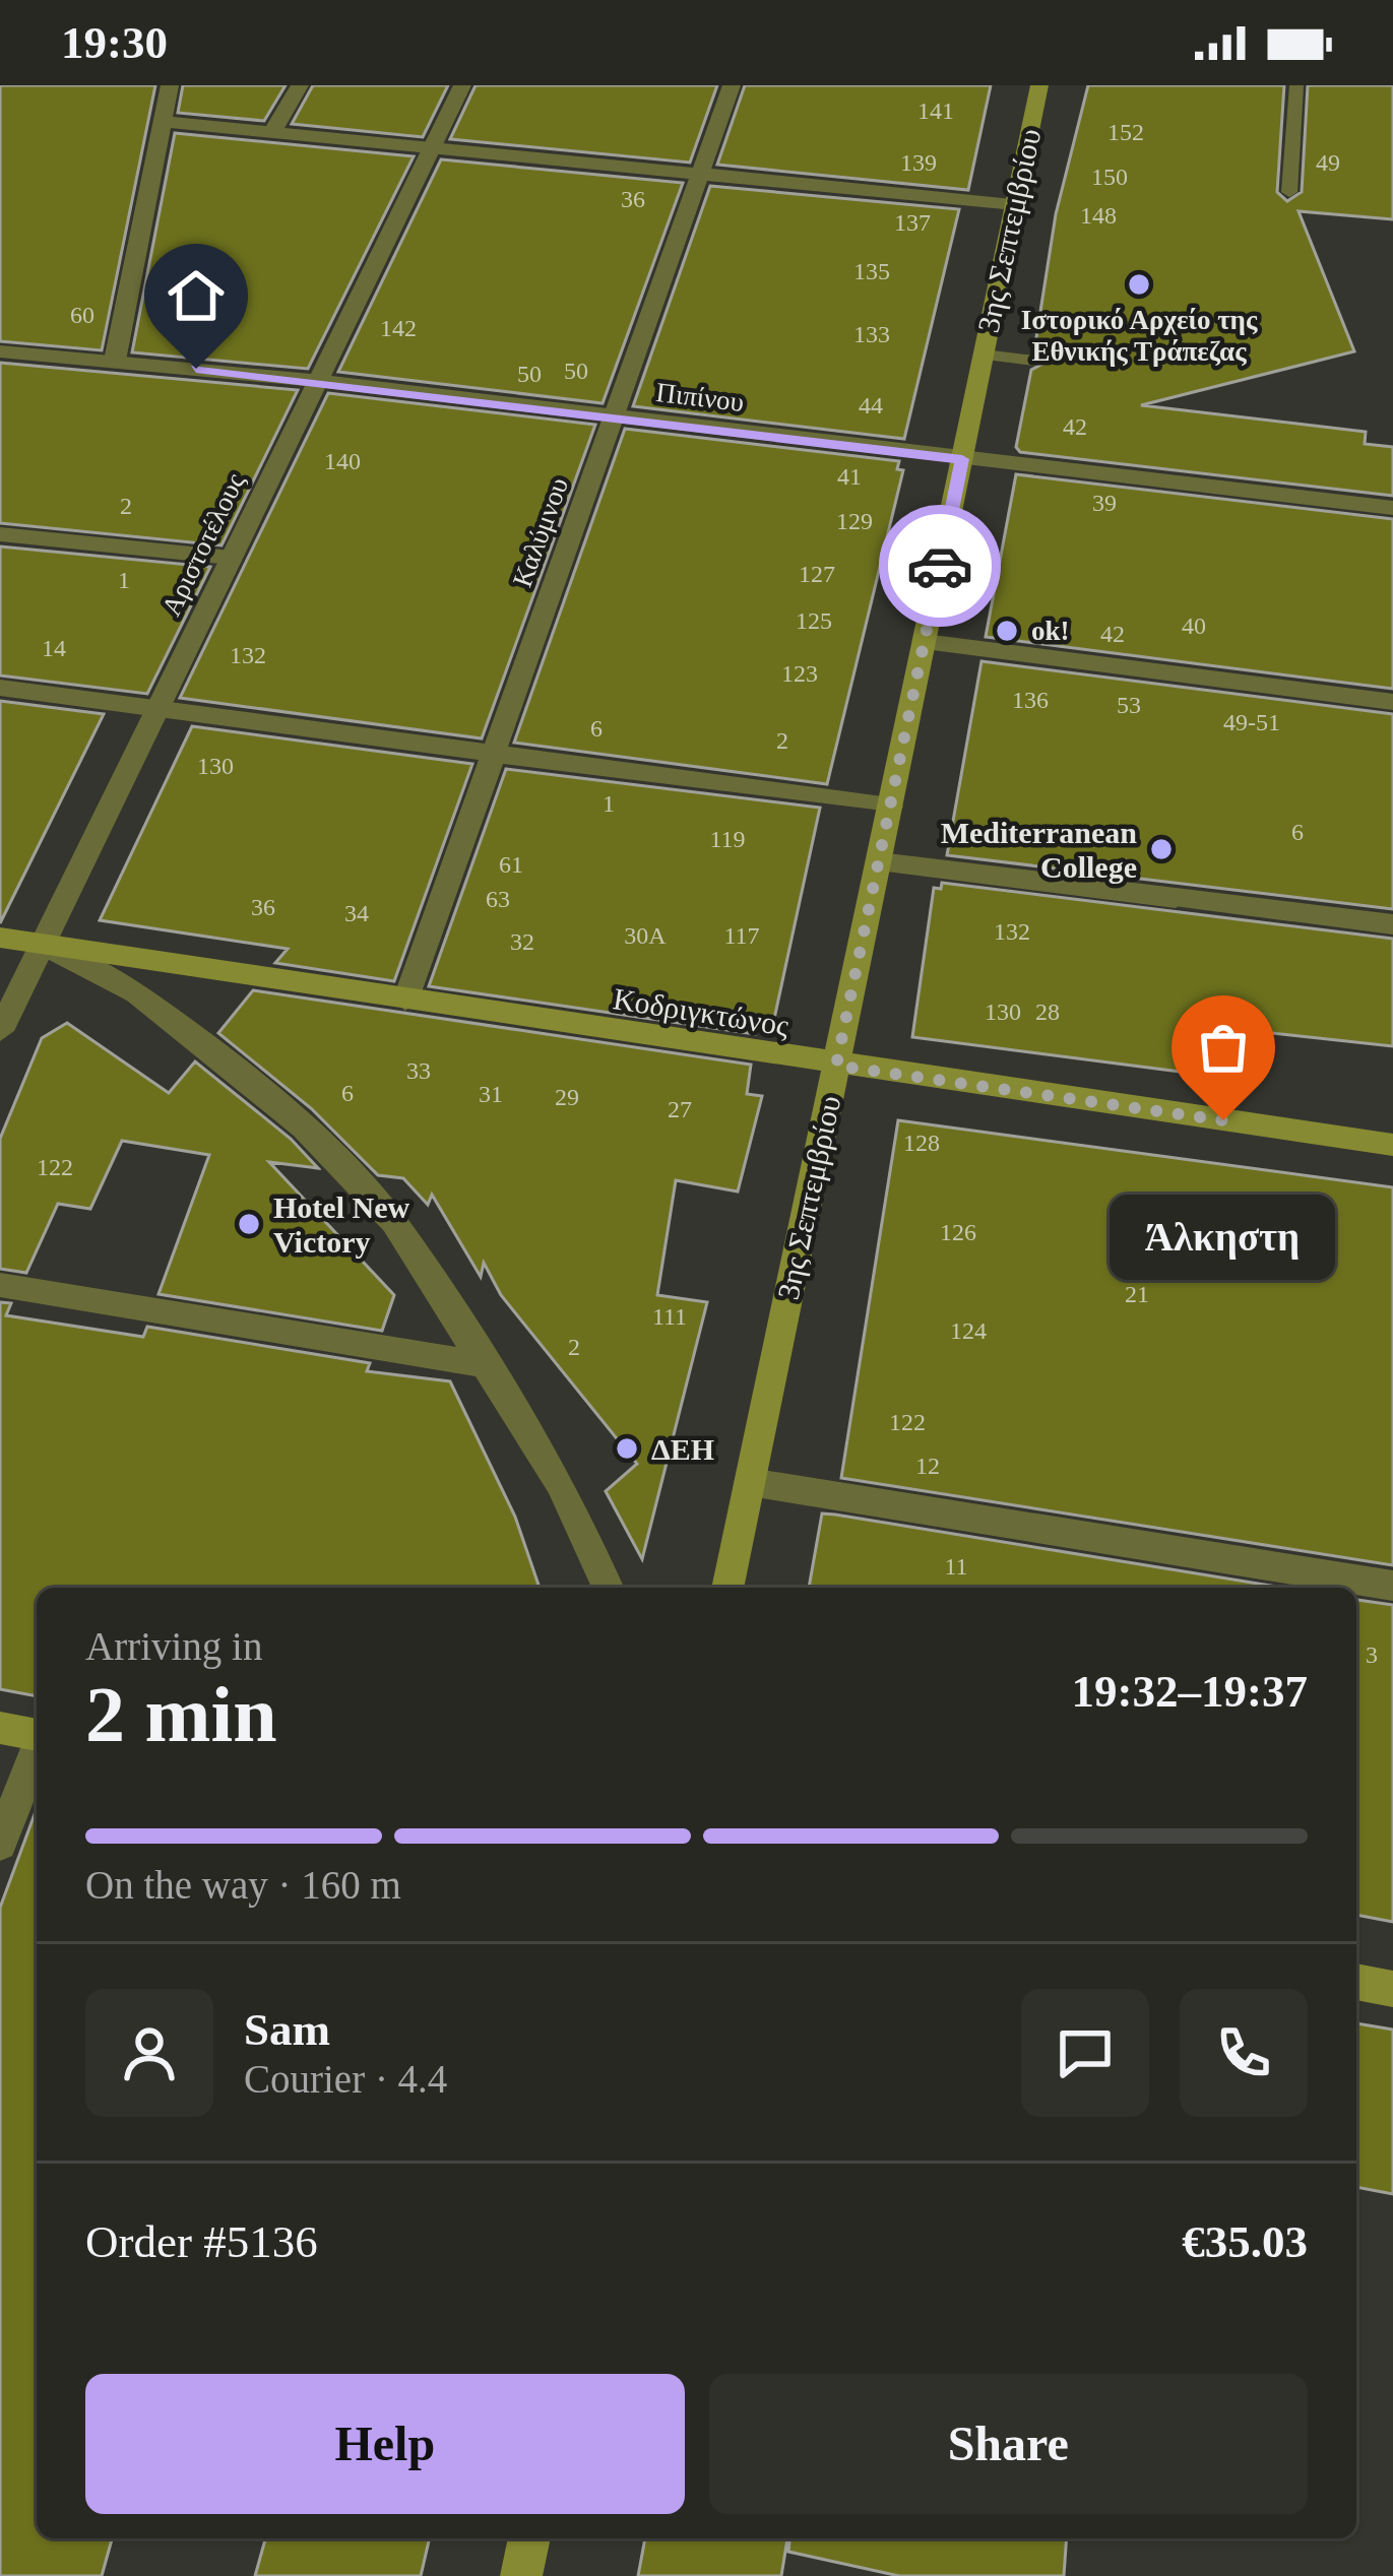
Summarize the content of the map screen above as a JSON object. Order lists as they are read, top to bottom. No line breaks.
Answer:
{"streets":{"main road":["3ης Σεπτεμβρίου","Κοδριγκτώνος"],"street":["Πιπίνου","Καλύμνου","Αριστοτέλους"]},"crossings":[["3ης Σεπτεμβρίου","Πιπίνου"],["3ης Σεπτεμβρίου","Κοδριγκτώνος"],["Πιπίνου","Καλύμνου"],["Πιπίνου","Αριστοτέλους"],["Καλύμνου","Κοδριγκτώνος"],["Αριστοτέλους","Κοδριγκτώνος"]],"places":["Ιστορικό Αρχείο της Εθνικής Τράπεζας","ok!","Mediterranean College","Άλκηστη","Hotel New Victory","ΔΕΗ"],"house_numbers":["141","152","139","49","150","36","148","137","135","60","142","133","50","50","44","42","140","41","39","2","129","127","1","125","40","42","14","132","123","136","53","49-51","6","2","130","1","6","119","61","63","36","34","132","30Α","117","32","130","28","33","6","31","29","27","128","122","126","21","111","124","2","122","12","11","3"],"page":{"status":"19:30","bubble":"Άλκηστη","heading":["2 min","Arriving in","19:32–19:37"],"panel":["Sam","Courier · 4.4","Order #5136","€35.03"],"bar":"On the way · 160 m","buttons":["Help","Share"]}}
